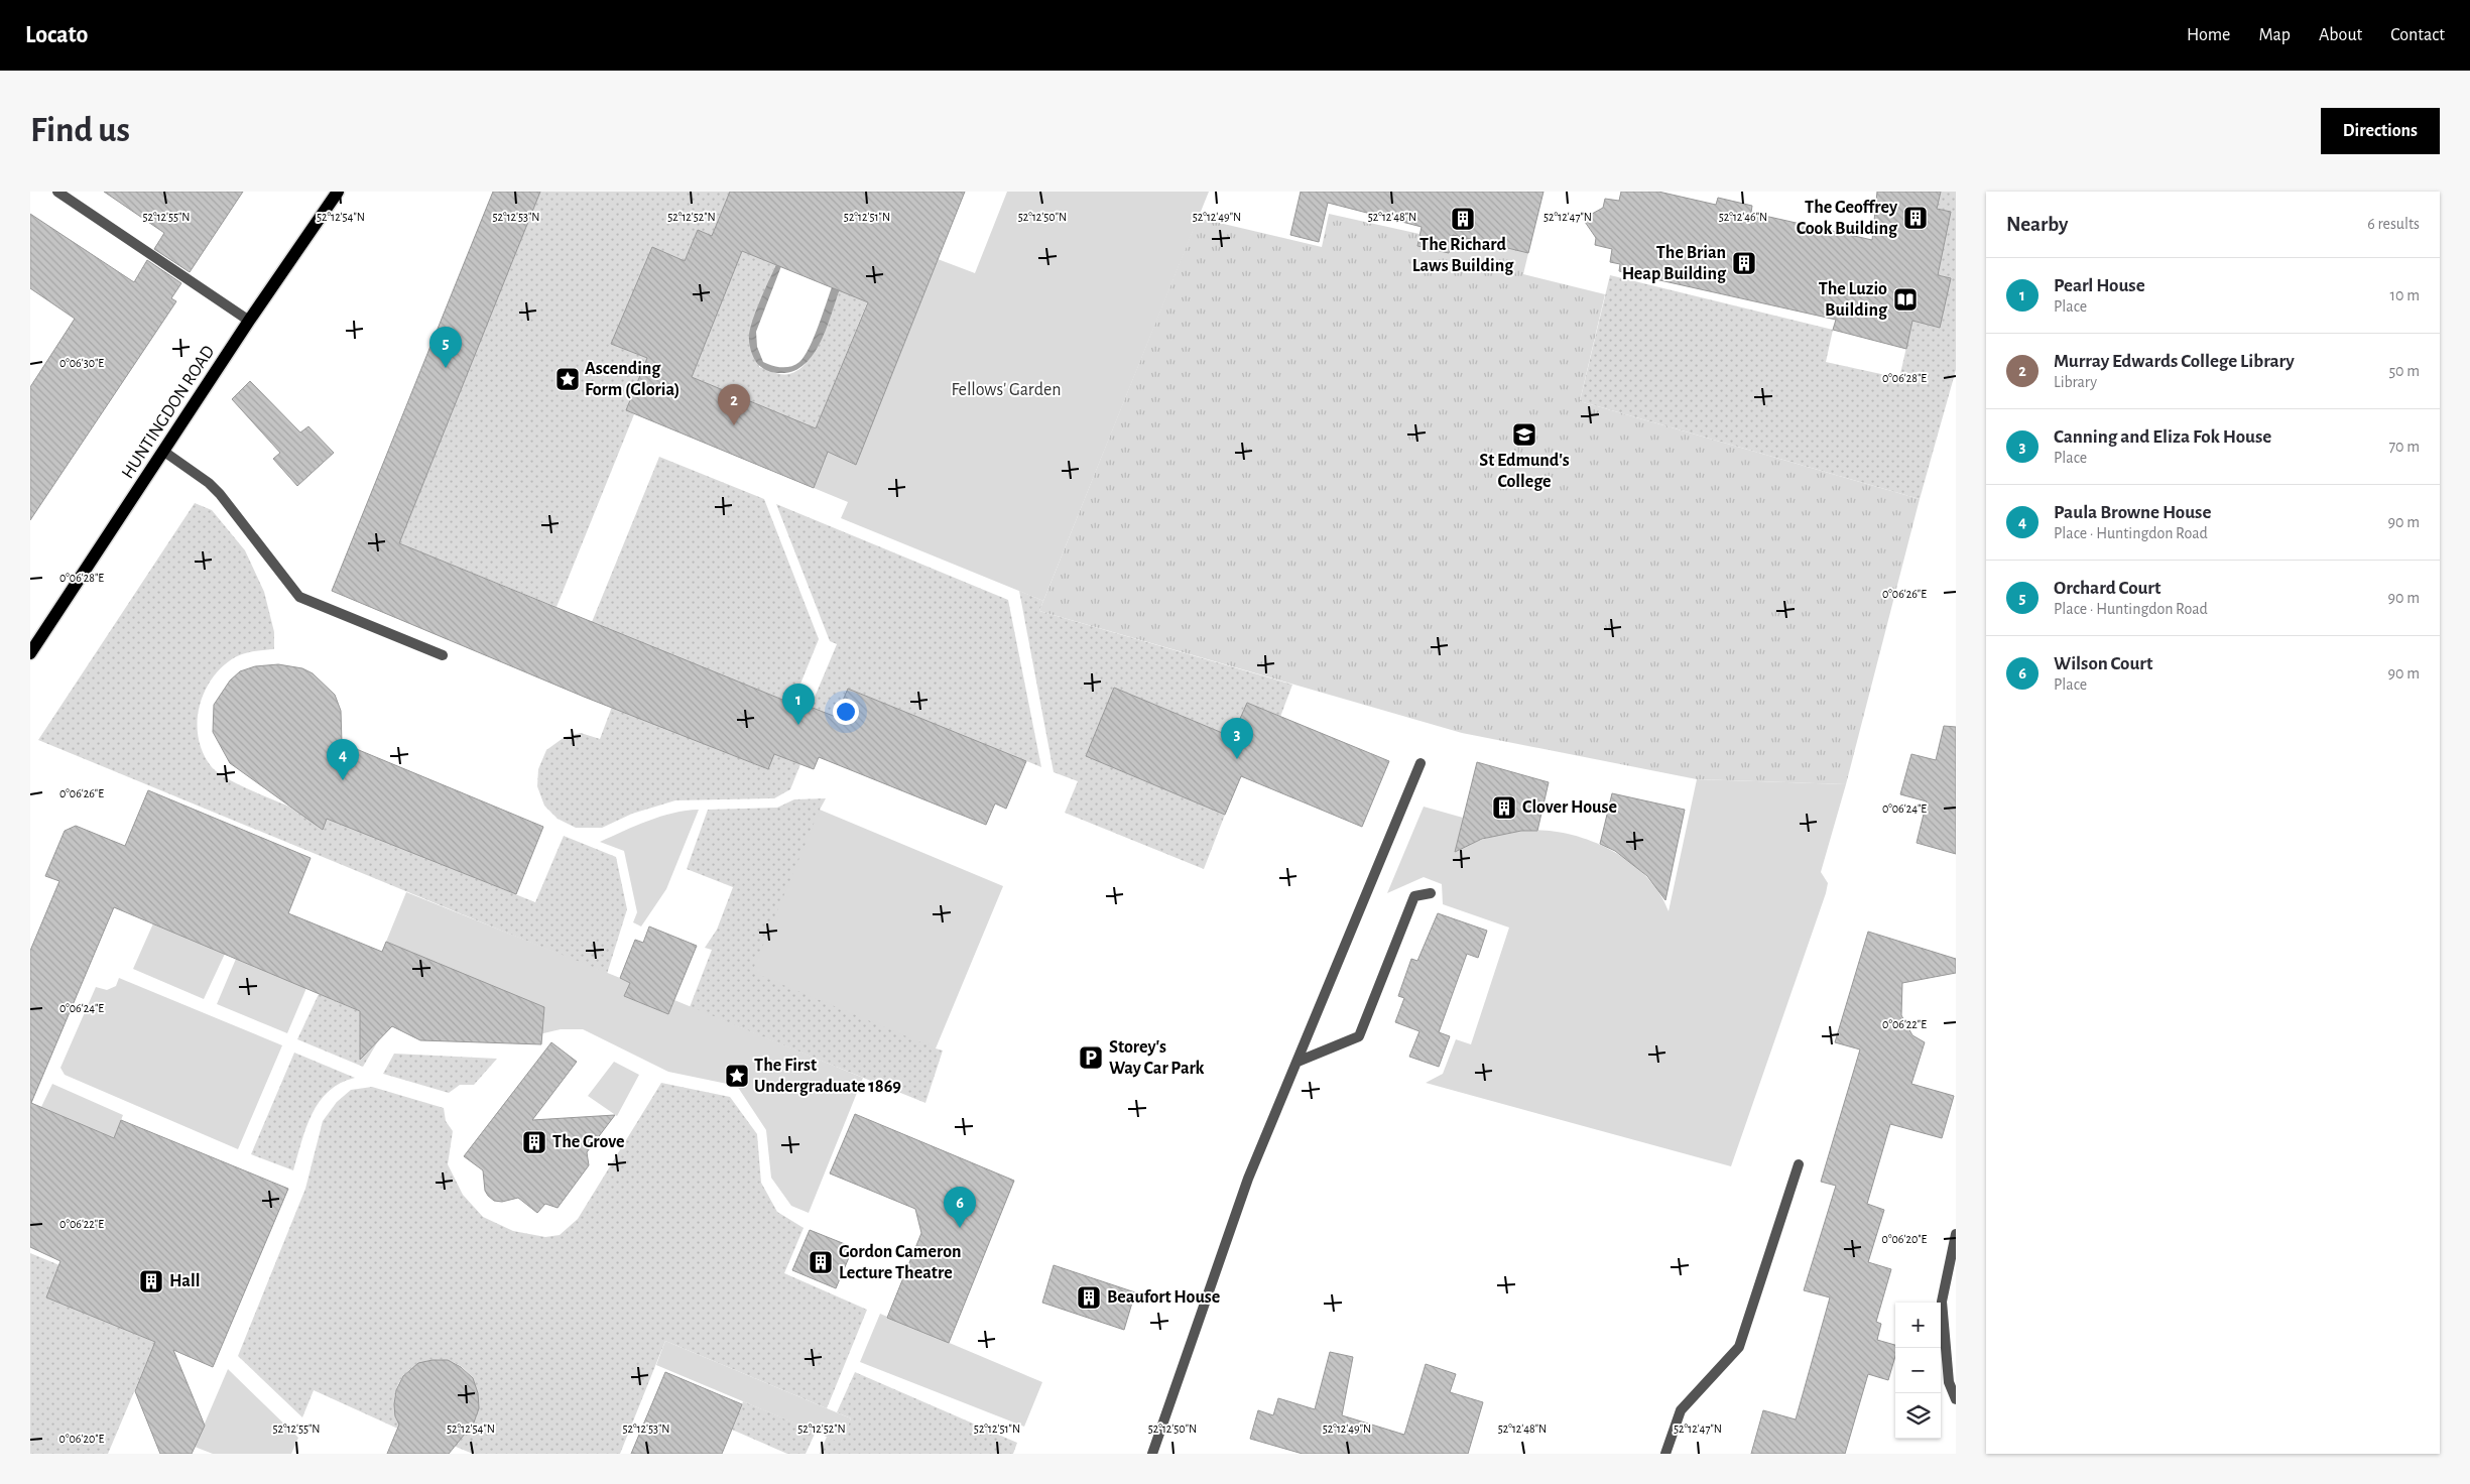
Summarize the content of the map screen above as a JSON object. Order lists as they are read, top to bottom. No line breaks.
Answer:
{"streets":{"main road":["HUNTINGDON ROAD"]},"parks":["Fellows' Garden"],"places":{"building":["The Geoffrey Cook Building","The Richard Laws Building","The Brian Heap Building","Clover House","The Grove","Gordon Cameron Lecture Theatre","Hall","Beaufort House"],"library":["The Luzio Building"],"place":["Ascending Form (Gloria)","The First Undergraduate 1869"],"school or university":["St Edmund's College"],"parking":["Storey's Way Car Park"]},"page":{"header":"Locato","nav":["Home","Map","About","Contact"],"buttons":"Directions","title":"Find us","heading":["Nearby","6 results"],"list":[{"mark":"1","name":"Pearl House","note":"Place","value":"10 m"},{"mark":"2","name":"Murray Edwards College Library","note":"Library","value":"50 m"},{"mark":"3","name":"Canning and Eliza Fok House","note":"Place","value":"70 m"},{"mark":"4","name":"Paula Browne House","note":"Place · Huntingdon Road","value":"90 m"},{"mark":"5","name":"Orchard Court","note":"Place · Huntingdon Road","value":"90 m"},{"mark":"6","name":"Wilson Court","note":"Place","value":"90 m"}],"pins":["5","2","1","3","4","6"],"map_buttons":["+","−"]},"coordinates":["52°12'55\"N","52°12'54\"N","52°12'53\"N","52°12'52\"N","52°12'51\"N","52°12'50\"N","52°12'49\"N","52°12'48\"N","52°12'47\"N","52°12'46\"N","0°06'30\"E","0°06'28\"E","0°06'26\"E","0°06'24\"E","0°06'22\"E","0°06'20\"E"]}
